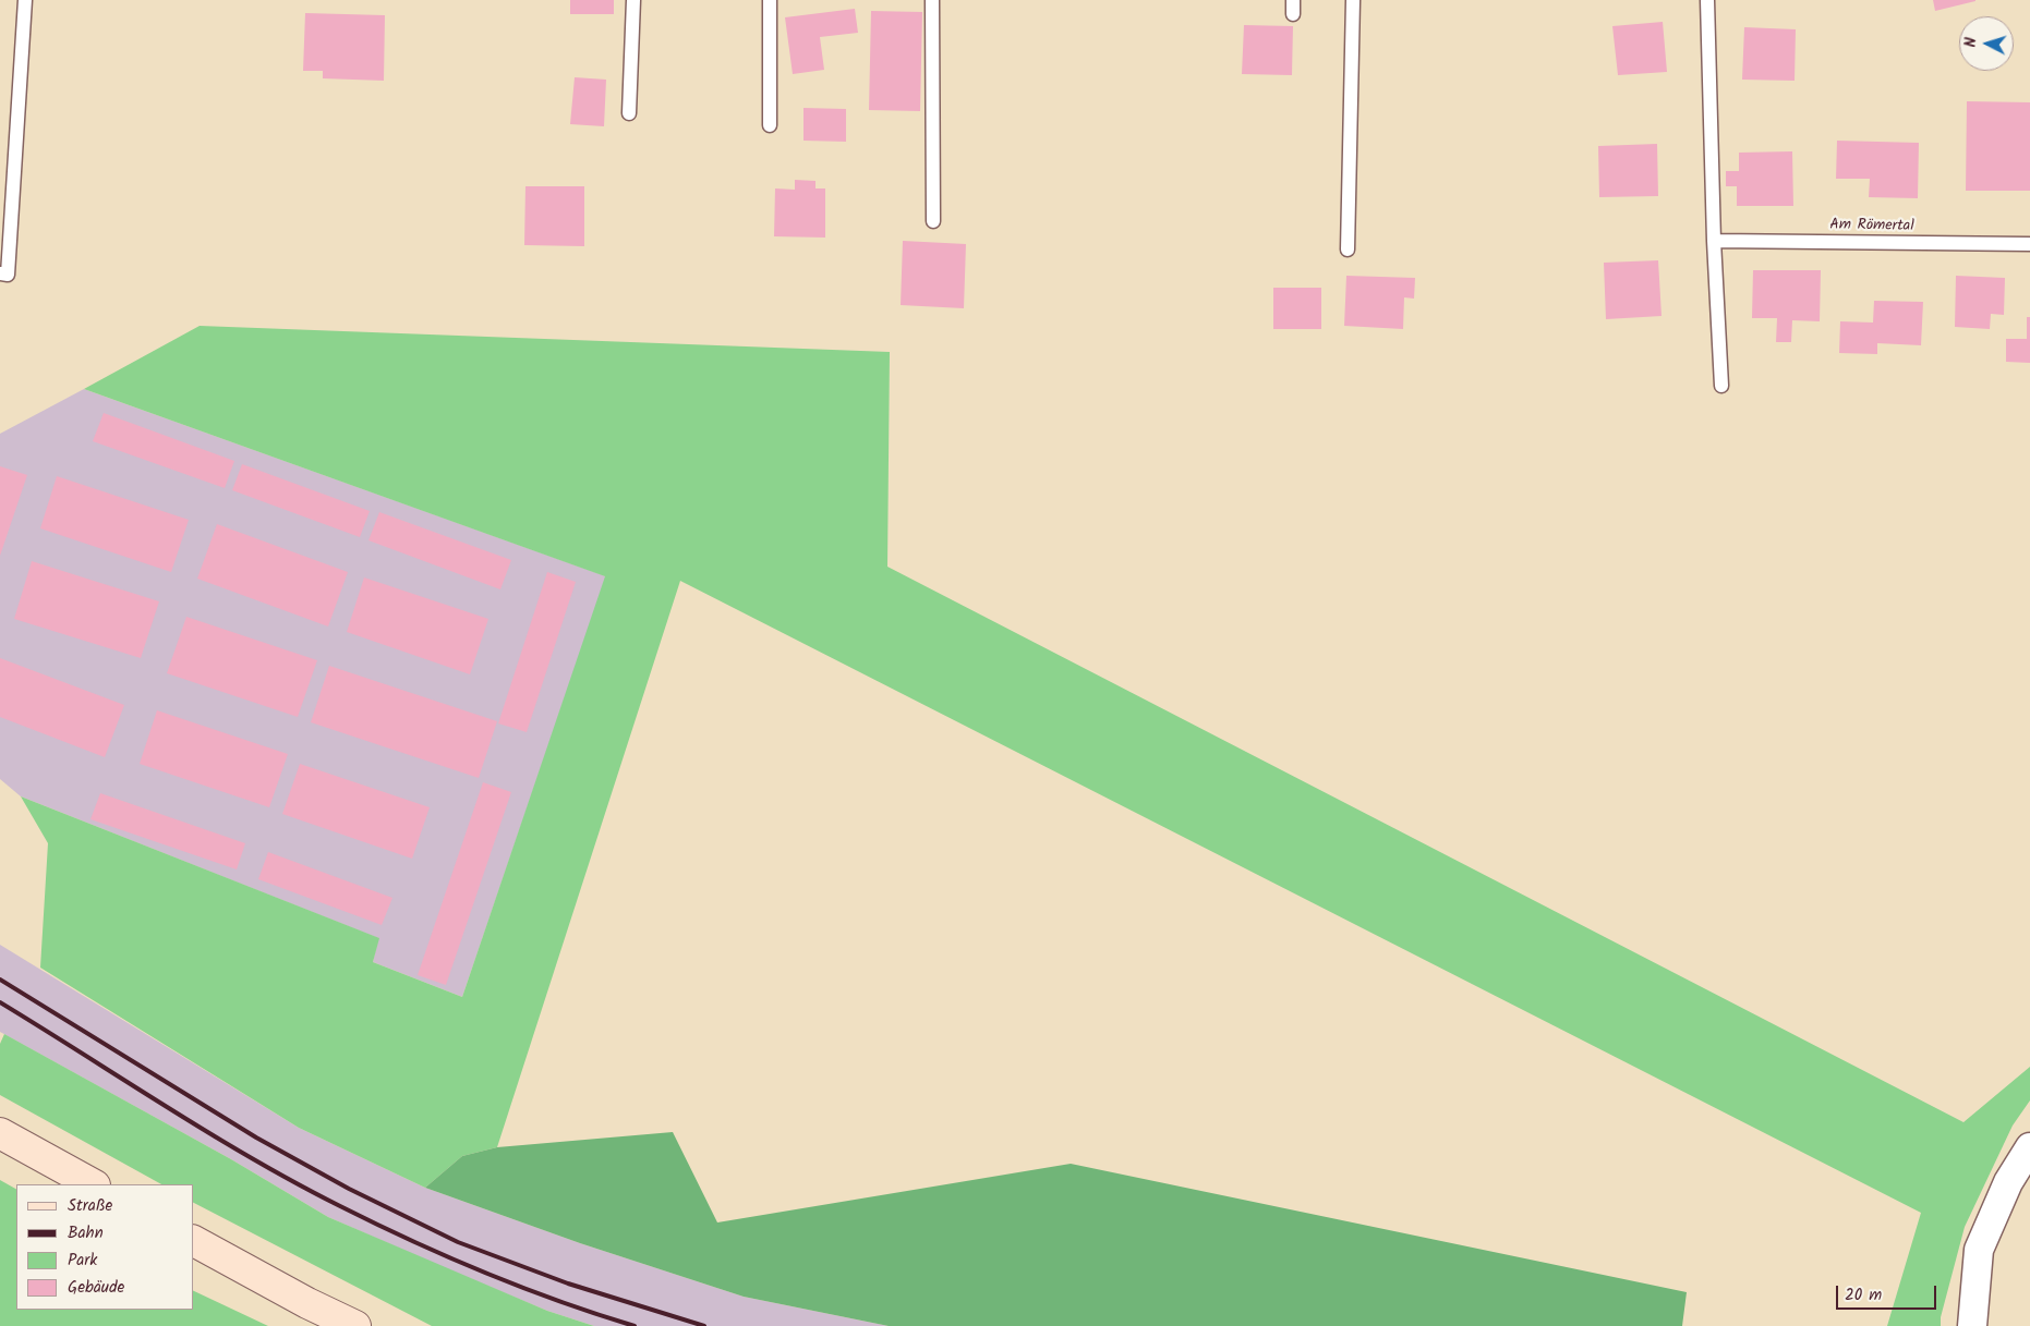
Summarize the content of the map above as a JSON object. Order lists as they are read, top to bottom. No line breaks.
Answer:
{"streets":{"lane":["Am Römertal"]},"legend":["Straße","Bahn","Park","Gebäude"],"scale_bar":"20 m","north":"left"}
